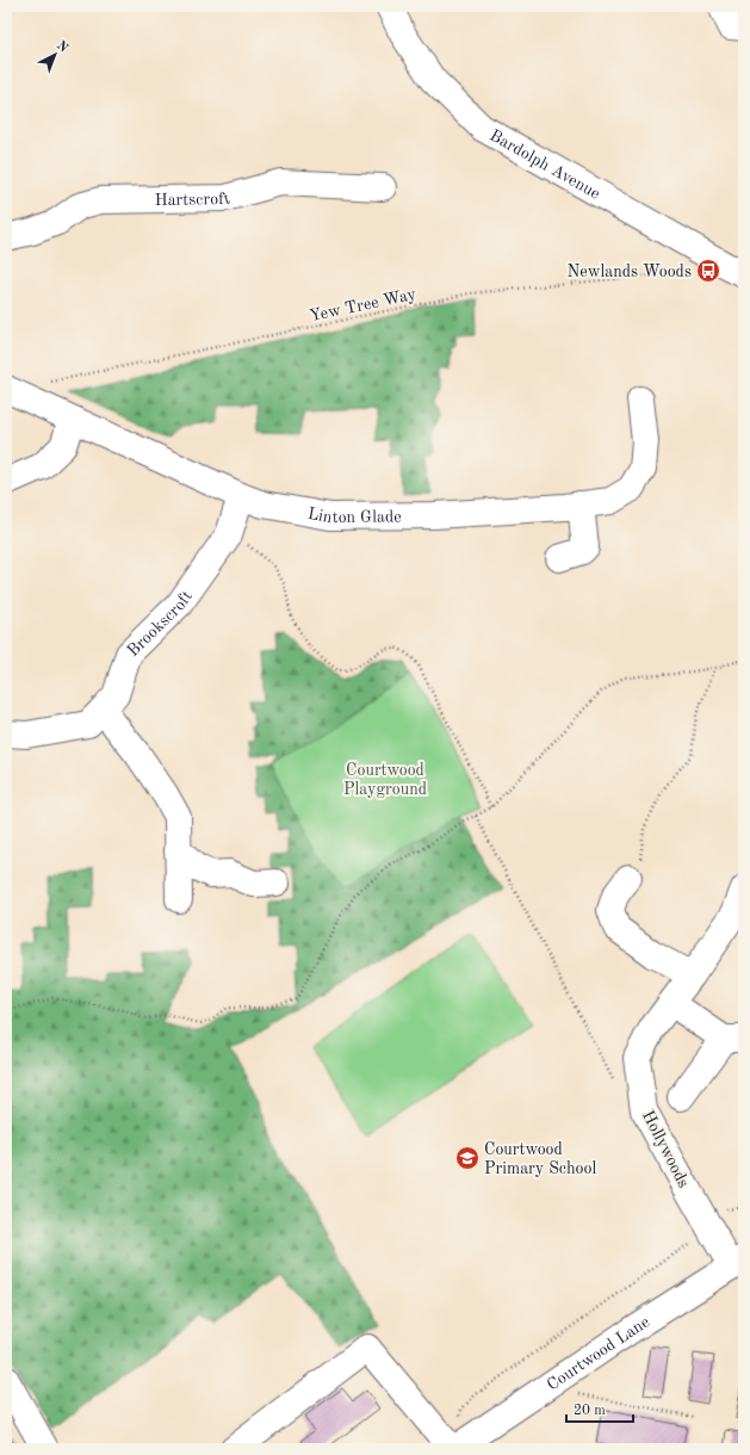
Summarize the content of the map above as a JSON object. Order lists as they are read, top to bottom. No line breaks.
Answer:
{"streets":{"street":["Bardolph Avenue","Hartscroft","Linton Glade","Brookscroft","Hollywoods","Courtwood Lane"],"path":["Yew Tree Way"]},"crossings":[["Linton Glade","Brookscroft"],["Hollywoods","Courtwood Lane"]],"parks":["Courtwood Playground"],"places":{"bus stop":["Newlands Woods"],"school or university":["Courtwood Primary School"]},"scale_bar":"20 m","north":"top right"}
